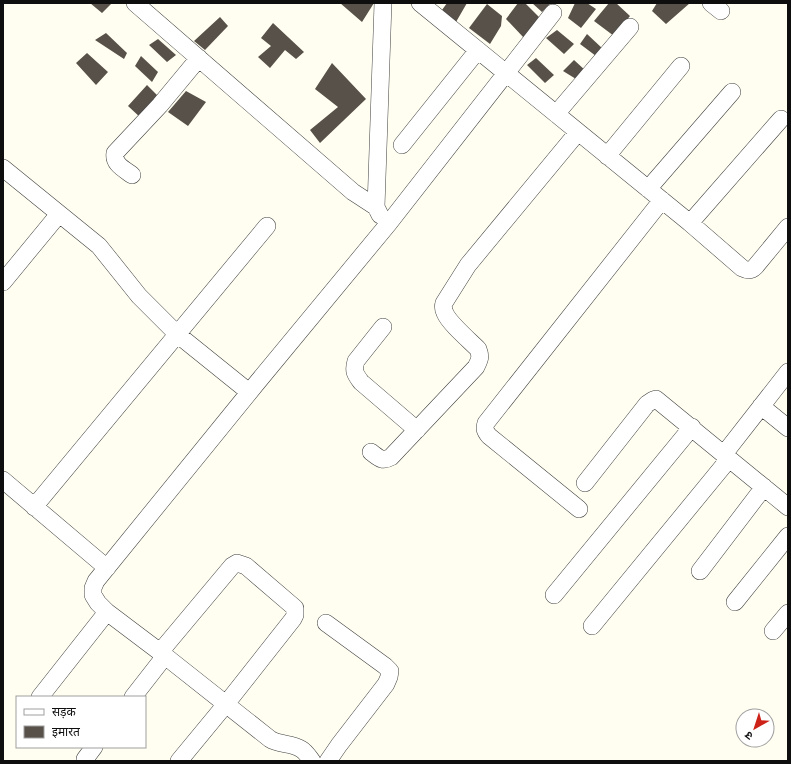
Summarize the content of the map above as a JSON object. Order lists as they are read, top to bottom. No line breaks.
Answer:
{"legend":["सड़क","इमारत"],"north":"bottom left"}
